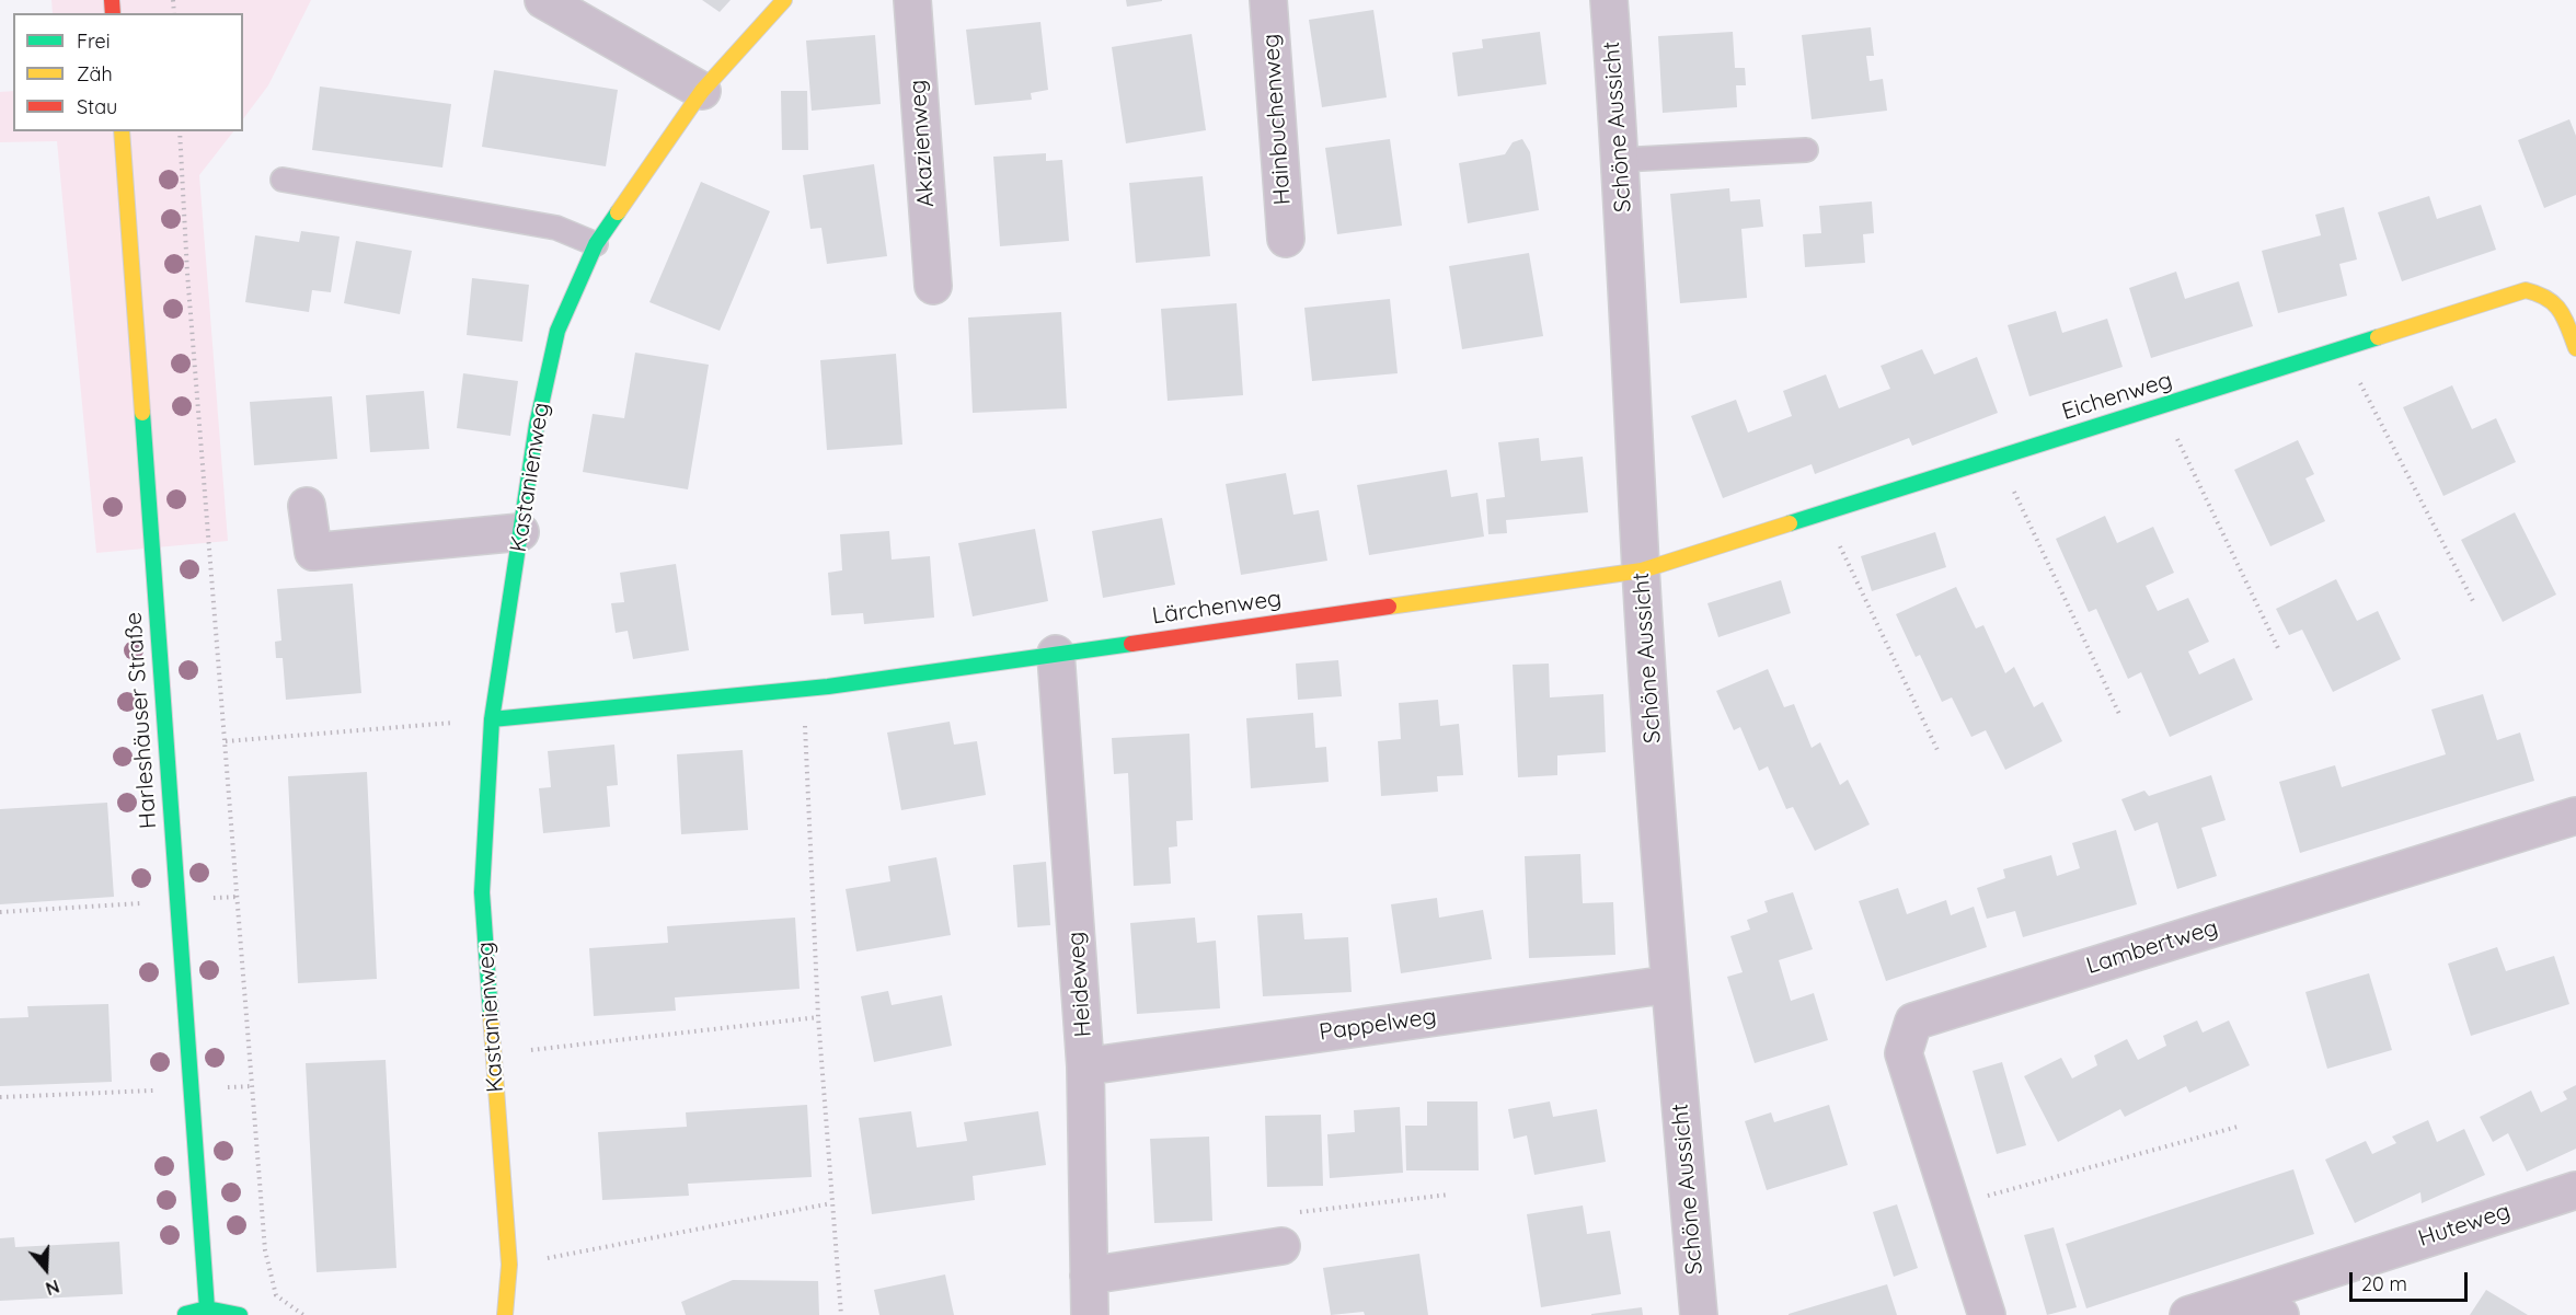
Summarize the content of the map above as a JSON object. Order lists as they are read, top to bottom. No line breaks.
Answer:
{"streets":{"street":["Hainbuchenweg","Schöne Aussicht","Akazienweg","Eichenweg","Kastanienweg","Lärchenweg","Harleshäuser Straße","Lambertweg","Heideweg","Pappelweg","Huteweg"]},"crossings":[["Schöne Aussicht","Eichenweg"],["Schöne Aussicht","Lärchenweg"],["Schöne Aussicht","Pappelweg"],["Eichenweg","Lärchenweg"],["Lärchenweg","Heideweg"],["Heideweg","Pappelweg"]],"legend":["Frei","Zäh","Stau"],"scale_bar":"20 m","north":"bottom"}
